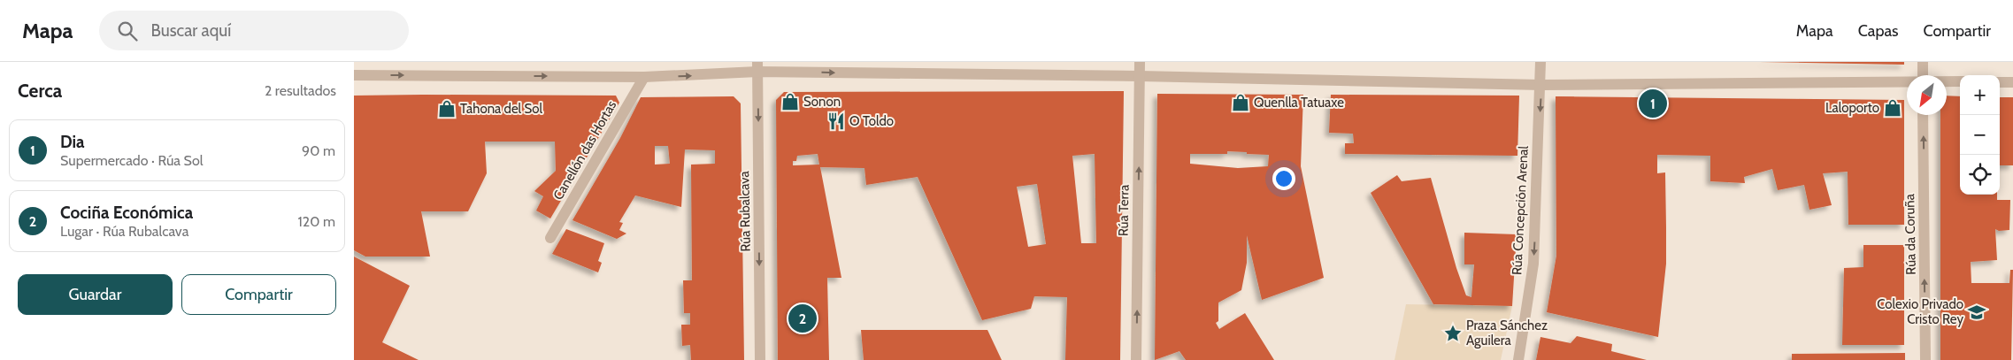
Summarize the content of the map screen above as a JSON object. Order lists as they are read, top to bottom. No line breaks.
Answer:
{"streets":{"street":["Canellón das Hortas","Rúa Terra","Rúa Concepción Arenal","Rúa Rubalcava","Rúa da Coruña"]},"one_way":["Rúa Terra","Rúa Concepción Arenal","Rúa Rubalcava","Rúa da Coruña"],"places":{"shop":["Sonon","Quenlla Tatuaxe","Laloporto","Tahona del Sol"],"restaurant":["O Toldo"],"school or university":["Colexio Privado Cristo Rey"],"place":["Praza Sánchez Aguilera"]},"north":"bottom left","page":{"header":"Mapa","search":"Buscar aquí","nav":["Mapa","Capas","Compartir"],"heading":["Cerca","2 resultados"],"map_buttons":["+","−"],"pins":["1","2"],"list":[{"mark":"1","name":"Dia","note":"Supermercado · Rúa Sol","value":"90 m"},{"mark":"2","name":"Cociña Económica","note":"Lugar · Rúa Rubalcava","value":"120 m"}],"buttons":["Guardar","Compartir"]}}
